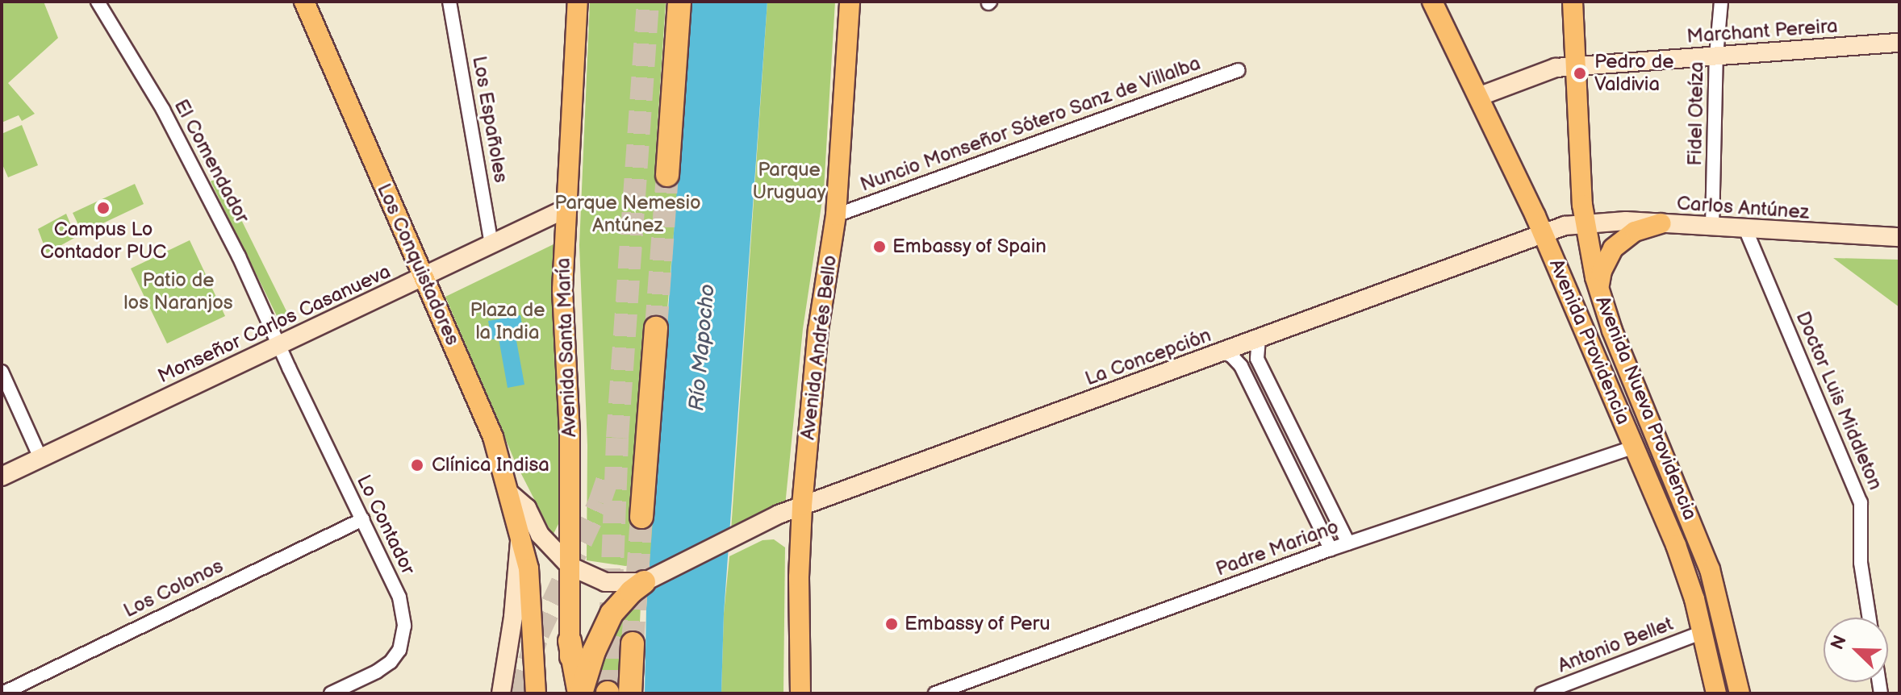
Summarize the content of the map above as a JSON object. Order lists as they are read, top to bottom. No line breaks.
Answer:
{"streets":{"main road":["Los Conquistadores","Avenida Providencia","Avenida Santa María","Avenida Andrés Bello","Avenida Nueva Providencia"],"street":["Marchant Pereira","Fidel Oteíza","Los Españoles","Nuncio Monseñor Sótero Sanz de Villalba","El Comendador","Carlos Antúnez","Monseñor Carlos Casanueva","La Concepción","Doctor Luis Middleton","Lo Contador","Padre Mariano","Los Colonos","Antonio Bellet"]},"crossings":[["Marchant Pereira","Fidel Oteíza"],["Marchant Pereira","Avenida Providencia"],["Marchant Pereira","Avenida Nueva Providencia"],["Fidel Oteíza","Carlos Antúnez"],["Los Españoles","Monseñor Carlos Casanueva"],["Nuncio Monseñor Sótero Sanz de Villalba","Avenida Andrés Bello"],["El Comendador","Monseñor Carlos Casanueva"],["El Comendador","Lo Contador"],["Carlos Antúnez","La Concepción"],["Carlos Antúnez","Doctor Luis Middleton"],["Carlos Antúnez","Avenida Nueva Providencia"],["Los Conquistadores","Monseñor Carlos Casanueva"],["Monseñor Carlos Casanueva","Avenida Santa María"],["Monseñor Carlos Casanueva","Lo Contador"],["Avenida Providencia","La Concepción"],["Avenida Providencia","Padre Mariano"],["Avenida Providencia","Antonio Bellet"],["Avenida Andrés Bello","La Concepción"],["La Concepción","Avenida Nueva Providencia"],["Lo Contador","Los Colonos"]],"water":["Río Mapocho"],"parks":["Parque Uruguay","Parque Nemesio Antúnez","Patio de los Naranjos","Plaza de la India"],"places":["Pedro de Valdivia","Campus Lo Contador PUC","Embassy of Spain","Clínica Indisa","Embassy of Peru"],"north":"top left"}
